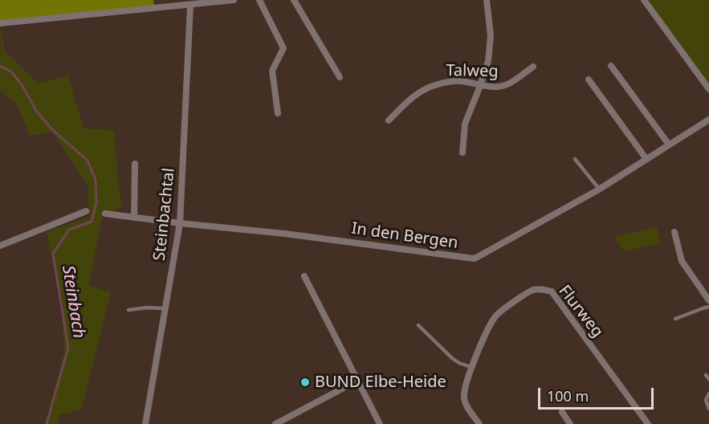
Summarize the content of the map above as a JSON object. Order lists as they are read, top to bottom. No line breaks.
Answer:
{"streets":{"street":["Talweg","Steinbachtal","In den Bergen","Flurweg"]},"crossings":[["Steinbachtal","In den Bergen"]],"water":["Steinbach"],"places":["BUND Elbe-Heide"],"scale_bar":"100 m"}
